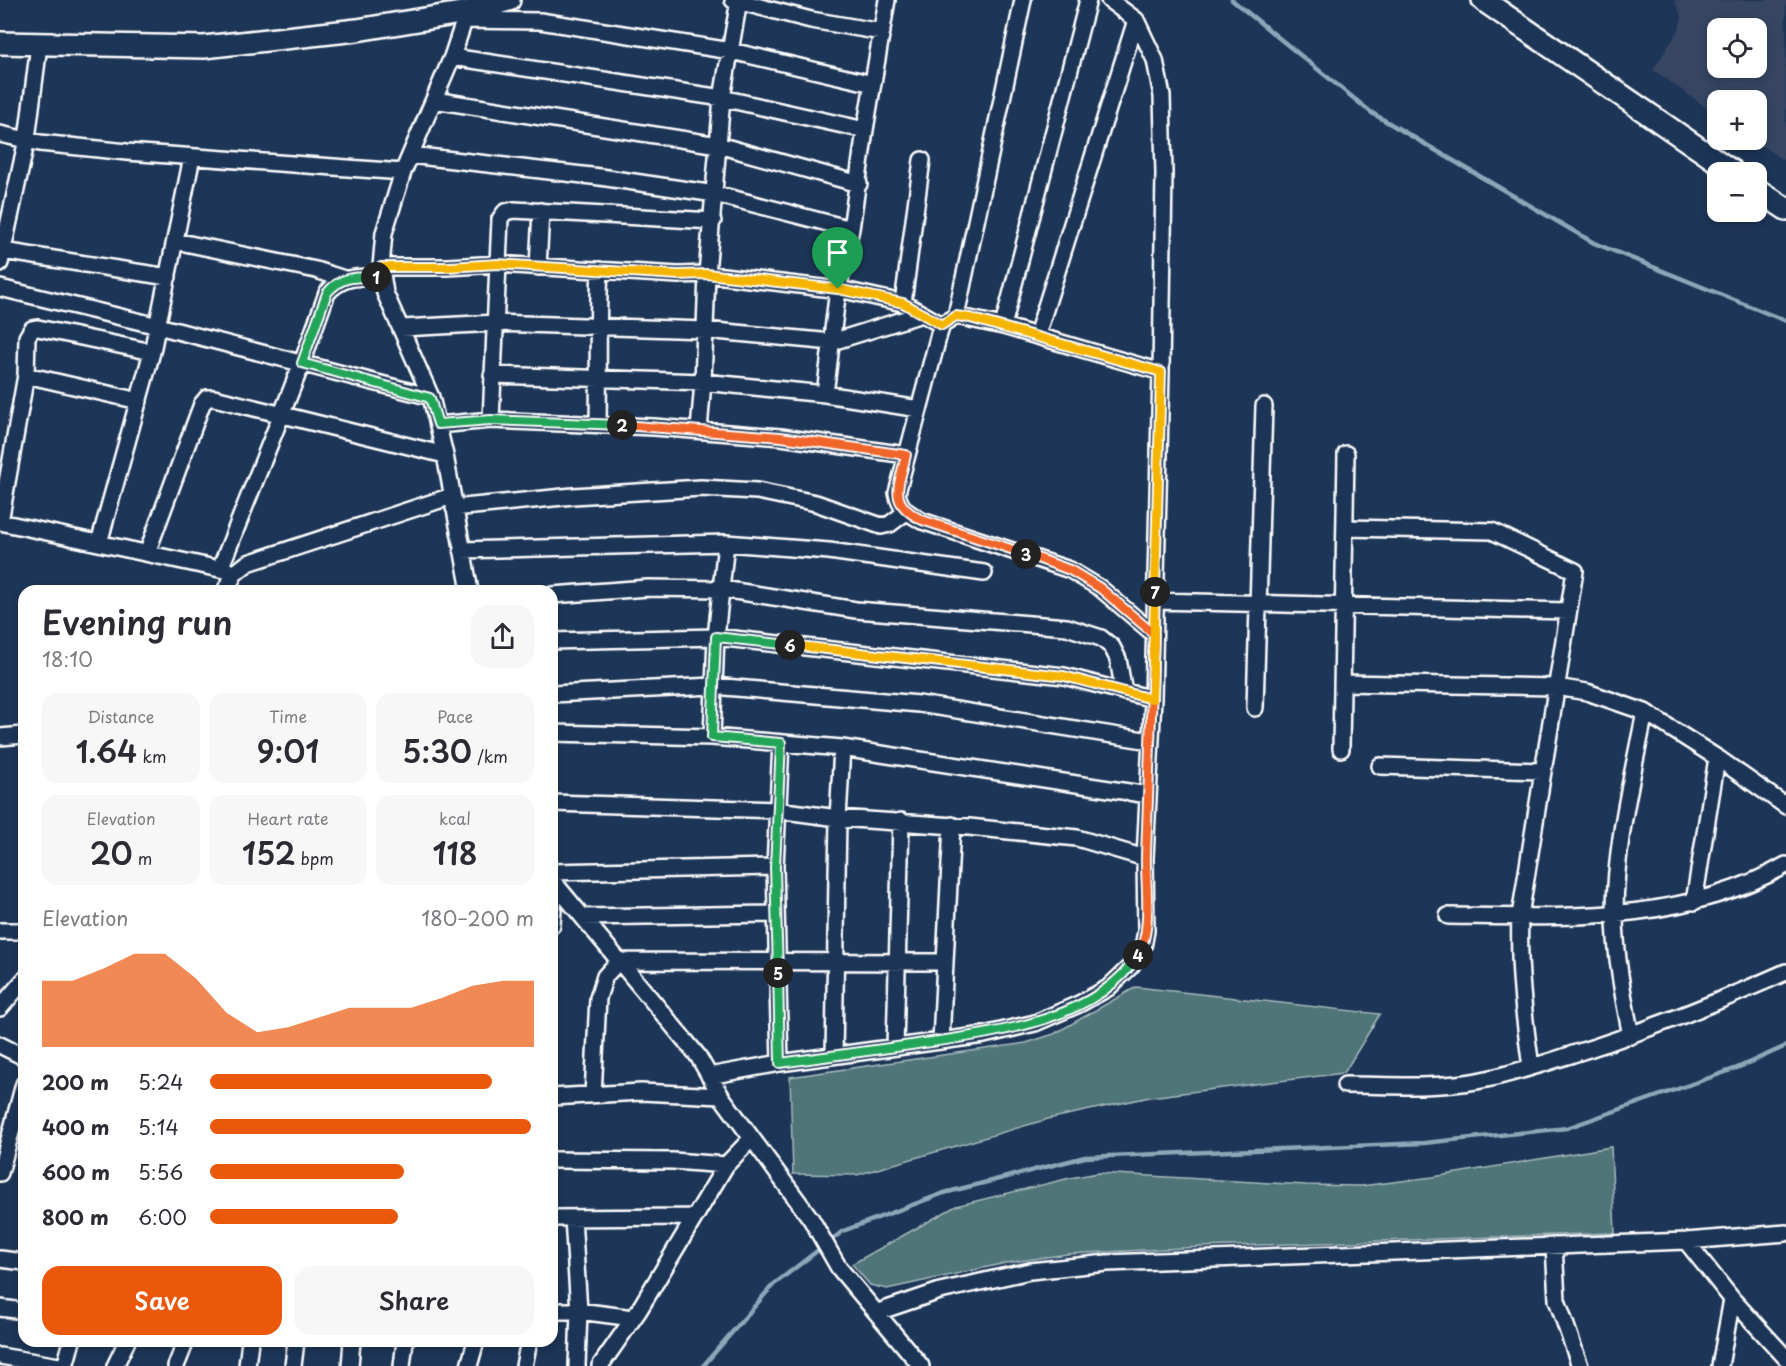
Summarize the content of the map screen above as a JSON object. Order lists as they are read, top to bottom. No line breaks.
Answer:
{"page":{"map_buttons":["+","−"],"pins":["1","2","3","7","6","4","5"],"heading":["Evening run","18:10"],"stats":[["Distance","1.64 km"],["Time","9:01"],["Pace","5:30 /km"],["Elevation","20 m"],["Heart rate","152 bpm"],["kcal","118"]],"chart":["Elevation","180–200 m"],"list":[{"name":"200 m","note":"5:24"},{"name":"400 m","note":"5:14"},{"name":"600 m","note":"5:56"},{"name":"800 m","note":"6:00"}],"buttons":["Save","Share"]}}
